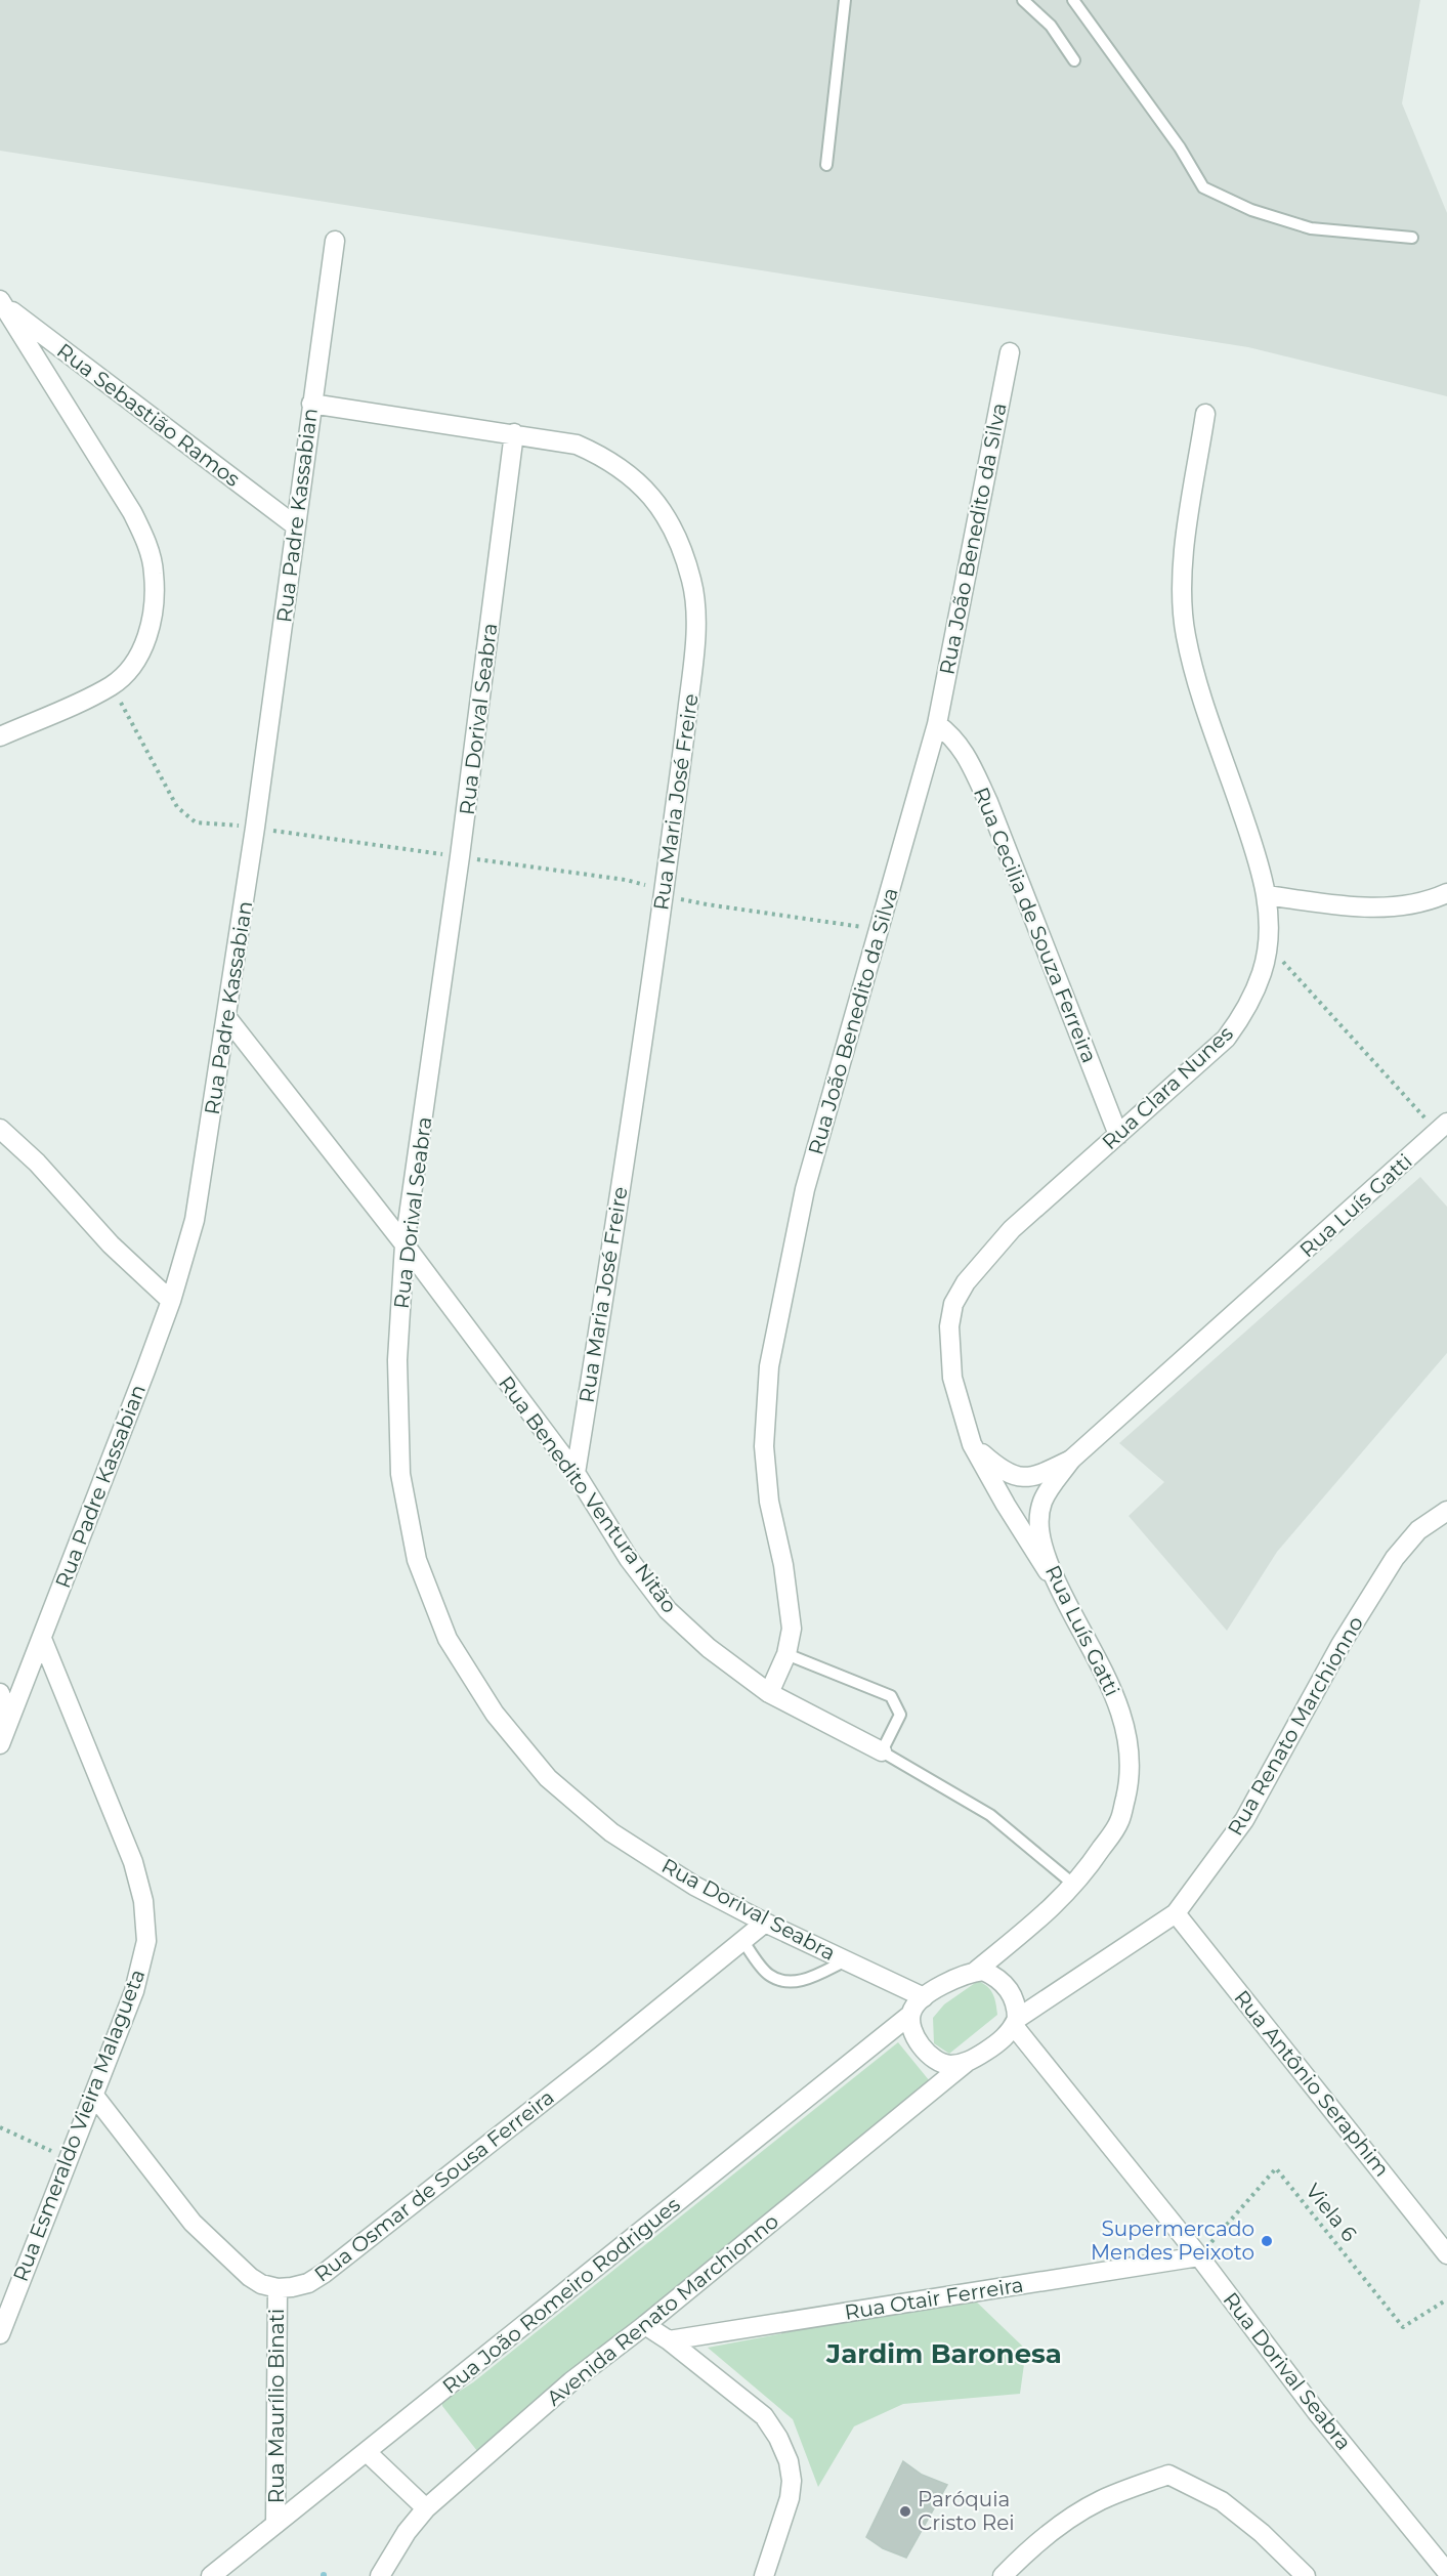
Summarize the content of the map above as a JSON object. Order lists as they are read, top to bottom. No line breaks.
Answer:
{"streets":{"street":["Rua Sebastião Ramos","Rua Padre Kassabian","Rua João Benedito da Silva","Rua Dorival Seabra","Rua Maria José Freire","Rua Cecilia de Souza Ferreira","Rua Clara Nunes","Rua Luís Gatti","Rua Benedito Ventura Nitão","Rua Renato Marchionno","Rua Antônio Seraphim","Rua Esmeraldo Vieira Malagueta","Rua Osmar de Sousa Ferreira","Rua João Romeiro Rodrigues","Rua Otair Ferreira","Avenida Renato Marchionno","Rua Maurílio Binati"],"path":["Viela 6"]},"crossings":[["Rua Sebastião Ramos","Rua Padre Kassabian"],["Rua Padre Kassabian","Rua Maria José Freire"],["Rua Padre Kassabian","Rua Benedito Ventura Nitão"],["Rua Padre Kassabian","Rua Esmeraldo Vieira Malagueta"],["Rua João Benedito da Silva","Rua Cecilia de Souza Ferreira"],["Rua João Benedito da Silva","Rua Benedito Ventura Nitão"],["Rua Dorival Seabra","Rua Maria José Freire"],["Rua Dorival Seabra","Rua Luís Gatti"],["Rua Dorival Seabra","Rua Benedito Ventura Nitão"],["Rua Dorival Seabra","Rua Renato Marchionno"],["Rua Dorival Seabra","Rua Osmar de Sousa Ferreira"],["Rua Dorival Seabra","Viela 6"],["Rua Dorival Seabra","Rua João Romeiro Rodrigues"],["Rua Dorival Seabra","Rua Otair Ferreira"],["Rua Dorival Seabra","Avenida Renato Marchionno"],["Rua Maria José Freire","Rua Benedito Ventura Nitão"],["Rua Cecilia de Souza Ferreira","Rua Clara Nunes"],["Rua Clara Nunes","Rua Luís Gatti"],["Rua Luís Gatti","Rua Benedito Ventura Nitão"],["Rua Luís Gatti","Rua Renato Marchionno"],["Rua Luís Gatti","Rua João Romeiro Rodrigues"],["Rua Luís Gatti","Avenida Renato Marchionno"],["Rua Renato Marchionno","Rua Antônio Seraphim"],["Rua Renato Marchionno","Rua João Romeiro Rodrigues"],["Rua Renato Marchionno","Avenida Renato Marchionno"],["Rua Osmar de Sousa Ferreira","Rua Maurílio Binati"],["Viela 6","Rua Otair Ferreira"],["Rua João Romeiro Rodrigues","Avenida Renato Marchionno"],["Rua João Romeiro Rodrigues","Rua Maurílio Binati"]],"districts":["Jardim Baronesa"],"places":["Supermercado Mendes Peixoto","Paróquia Cristo Rei"]}
